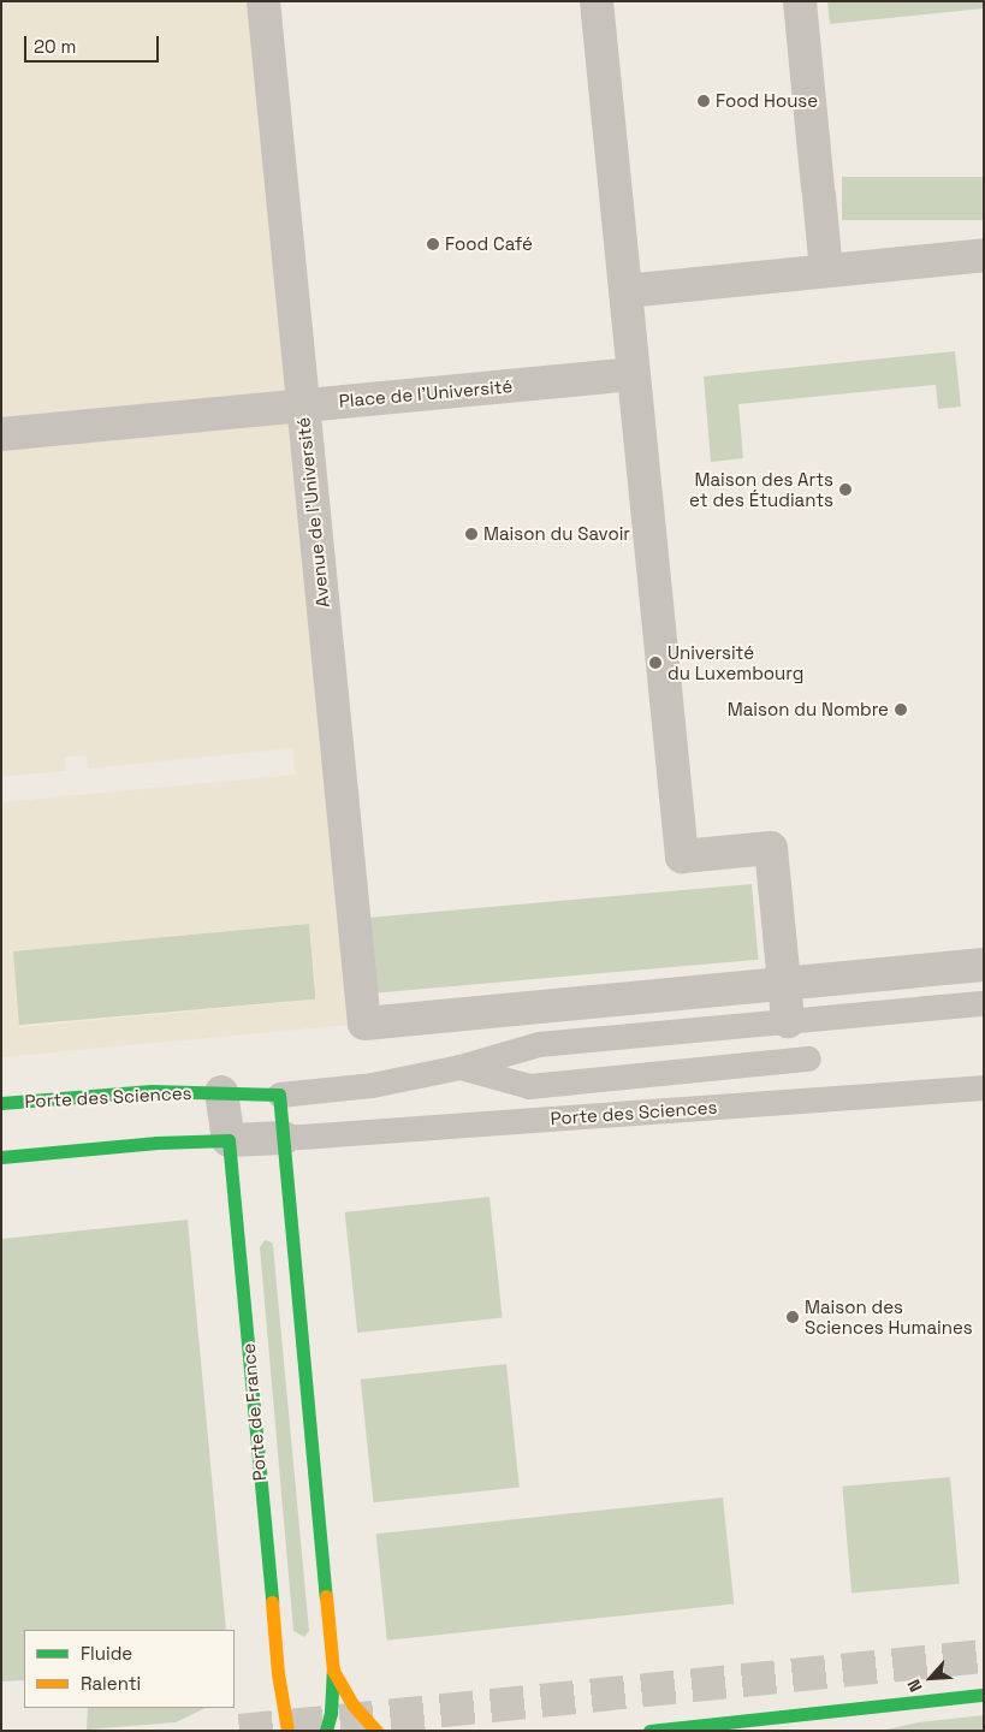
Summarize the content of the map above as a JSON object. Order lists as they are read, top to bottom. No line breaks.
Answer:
{"streets":{"main road":["Porte des Sciences","Porte de France"],"street":["Place de l'Université","Avenue de l'Université"]},"crossings":[["Place de l'Université","Avenue de l'Université"],["Porte des Sciences","Porte de France"]],"places":["Food House","Food Café","Maison des Arts et des Étudiants","Maison du Savoir","Université du Luxembourg","Maison du Nombre","Maison des Sciences Humaines"],"legend":["Fluide","Ralenti"],"scale_bar":"20 m","north":"bottom left"}
